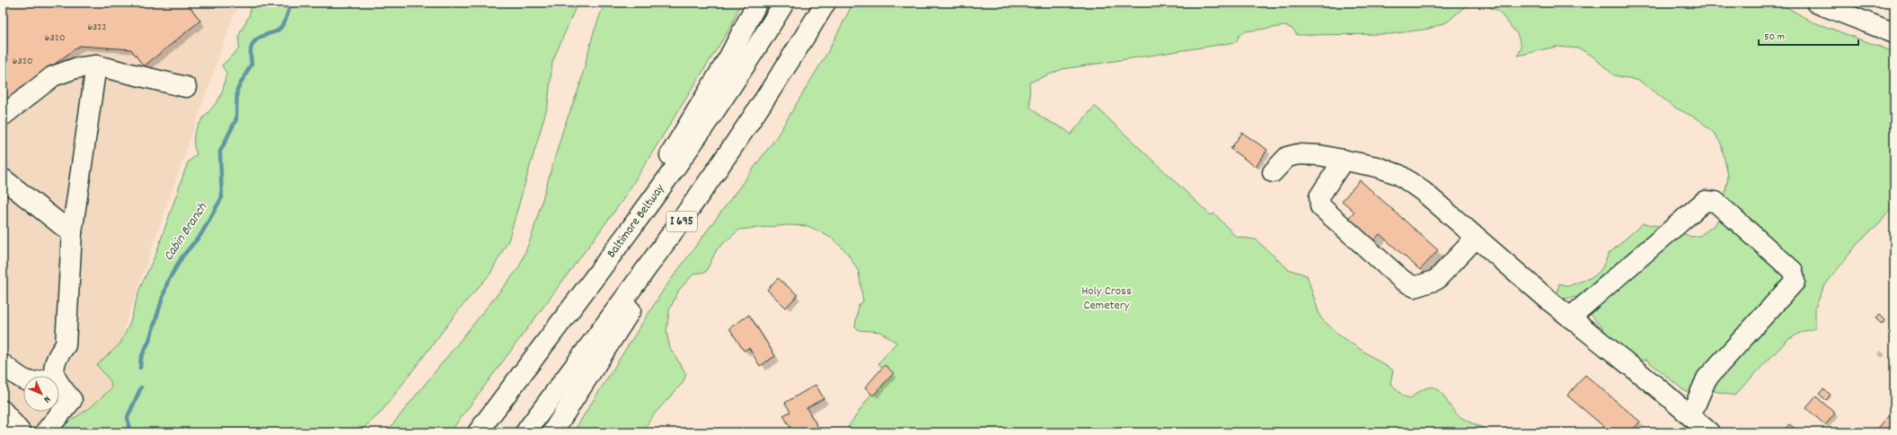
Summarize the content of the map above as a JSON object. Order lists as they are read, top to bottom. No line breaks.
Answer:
{"streets":{"main road":["Baltimore Beltway","I 695"]},"water":["Cabin Branch"],"parks":["Holy Cross Cemetery"],"house_numbers":["6322","6320","6320"],"scale_bar":"50 m","north":"bottom right"}
